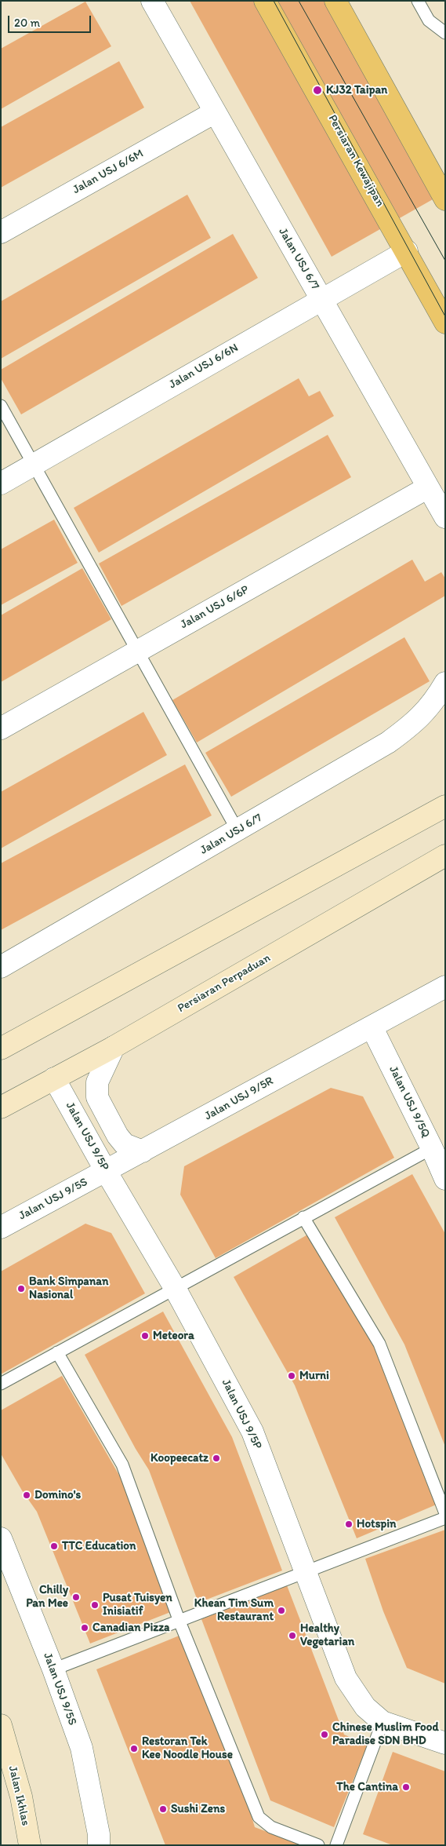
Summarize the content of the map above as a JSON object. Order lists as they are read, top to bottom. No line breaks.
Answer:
{"streets":{"main road":["Persiaran Kewajipan","Persiaran Perpaduan","Jalan Ikhlas"],"street":["Jalan USJ 6/6M","Jalan USJ 6/7","Jalan USJ 6/6N","Jalan USJ 6/6P","Jalan USJ 9/5R","Jalan USJ 9/5Q","Jalan USJ 9/5P","Jalan USJ 9/5S"]},"crossings":[["Persiaran Kewajipan","Jalan USJ 6/6N"],["Jalan USJ 6/6M","Jalan USJ 6/7"],["Jalan USJ 6/7","Jalan USJ 6/6N"],["Jalan USJ 6/7","Jalan USJ 6/6P"],["Persiaran Perpaduan","Jalan USJ 9/5P"],["Jalan USJ 9/5R","Jalan USJ 9/5Q"],["Jalan USJ 9/5R","Jalan USJ 9/5P"],["Jalan USJ 9/5R","Jalan USJ 9/5S"],["Jalan USJ 9/5P","Jalan USJ 9/5S"]],"places":["KJ32 Taipan","Bank Simpanan Nasional","Meteora","Murni","Koopeecatz","Domino's","Hotspin","TTC Education","Chilly Pan Mee","Pusat Tuisyen Inisiatif","Khean Tim Sum Restaurant","Canadian Pizza","Healthy Vegetarian","Chinese Muslim Food Paradise SDN BHD","Restoran Tek Kee Noodle House","The Cantina","Sushi Zens"],"scale_bar":"20 m"}
